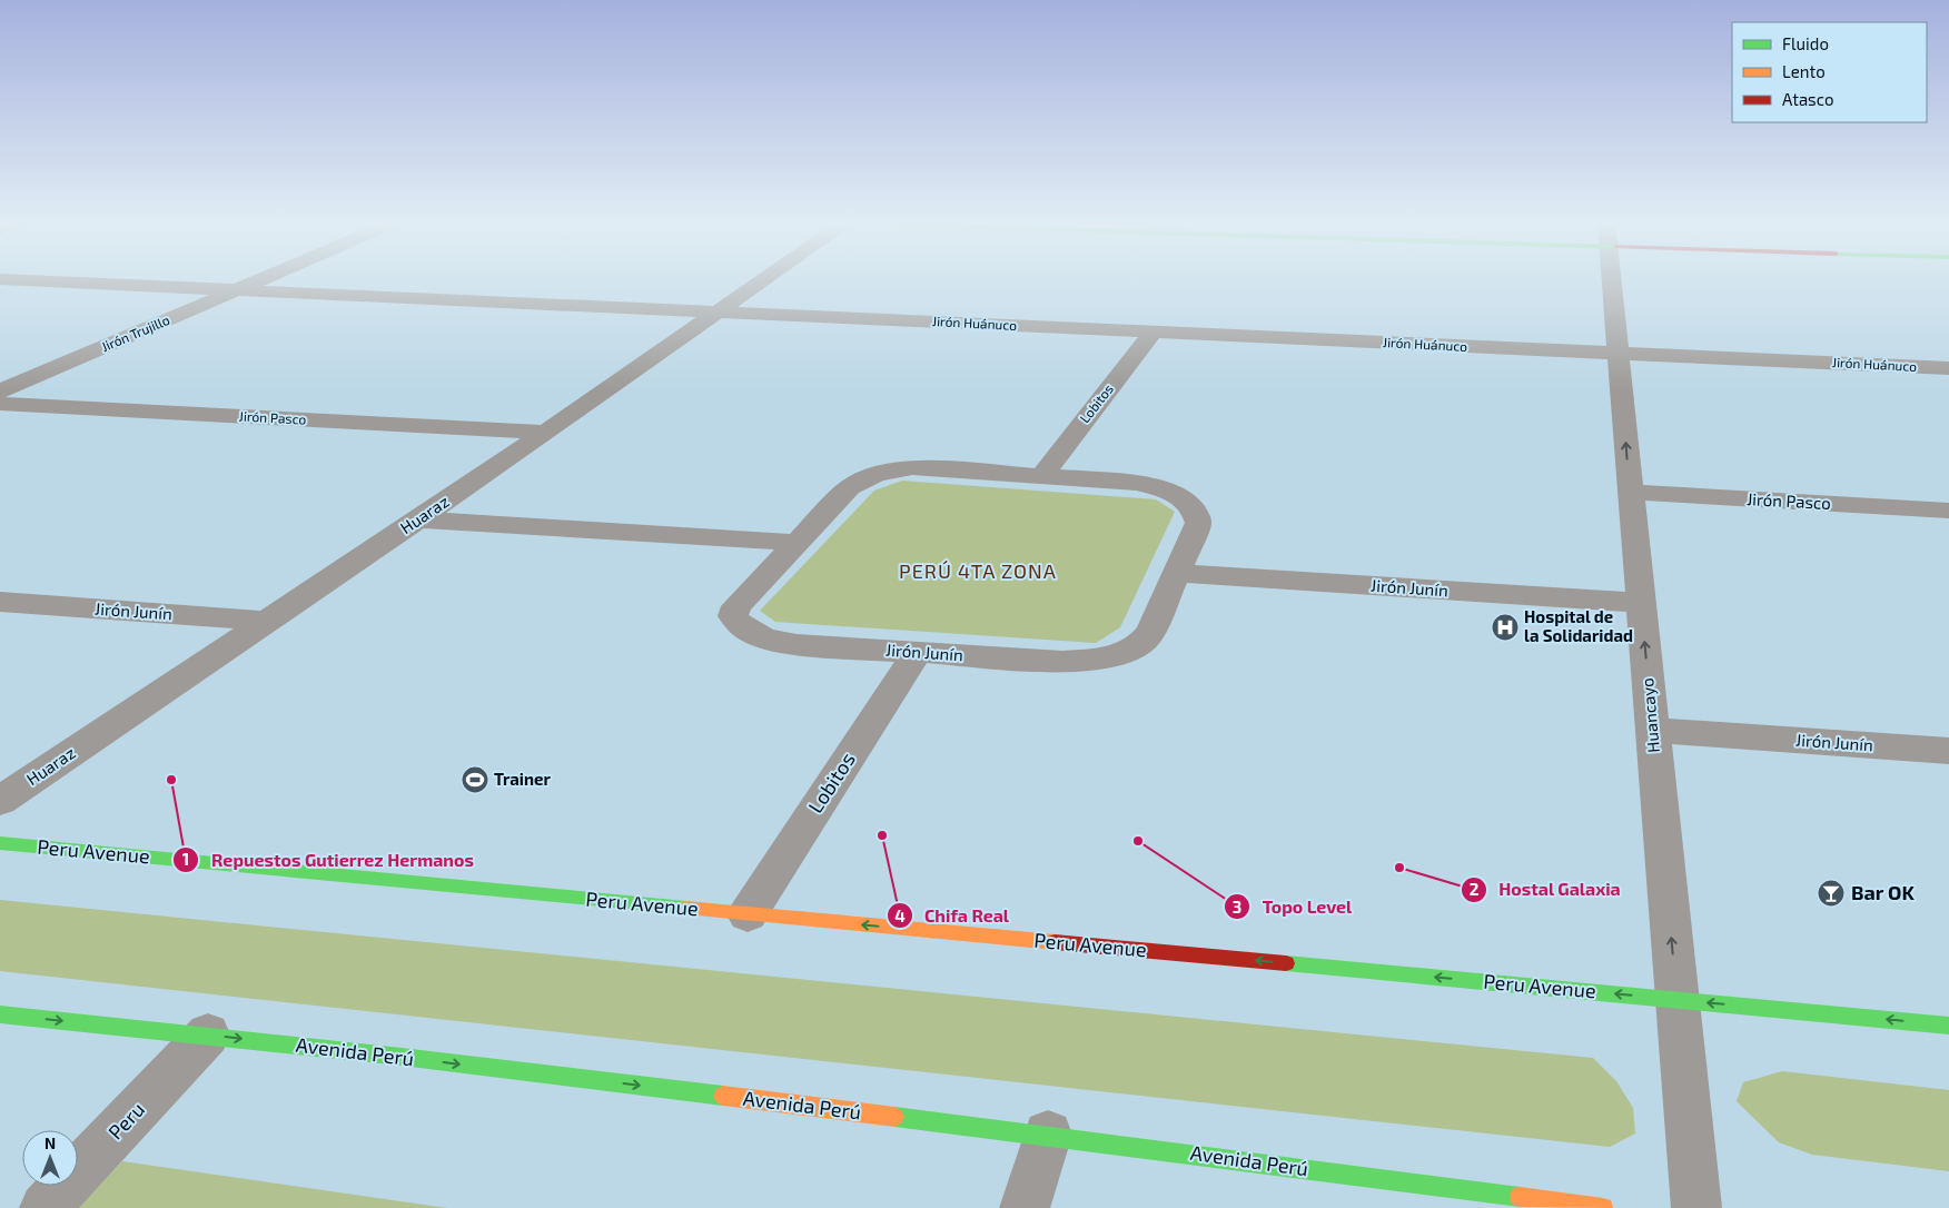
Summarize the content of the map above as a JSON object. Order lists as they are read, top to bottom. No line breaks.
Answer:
{"streets":{"main road":["Peru Avenue","Avenida Perú"],"street":["Jirón Huánuco","Jirón Trujillo","Lobitos","Jirón Pasco","Huaraz","Jirón Junín","Huancayo","Peru"]},"crossings":[["Jirón Huánuco","Jirón Trujillo"],["Jirón Huánuco","Lobitos"],["Jirón Huánuco","Huaraz"],["Jirón Huánuco","Huancayo"],["Lobitos","Jirón Junín"],["Lobitos","Peru Avenue"],["Jirón Pasco","Huaraz"],["Jirón Pasco","Huancayo"],["Huaraz","Jirón Junín"],["Jirón Junín","Huancayo"],["Huancayo","Peru Avenue"],["Avenida Perú","Peru"]],"one_way":["Huancayo","Peru Avenue","Avenida Perú"],"districts":["PERÚ 4TA ZONA"],"places":{"hospital":["Hospital de la Solidaridad"],"other":["Repuestos Gutierrez Hermanos","Chifa Real","Topo Level","Hostal Galaxia"],"sports":["Trainer"],"bar":["Bar OK"]},"legend":["Fluido","Lento","Atasco"],"north":"top"}
